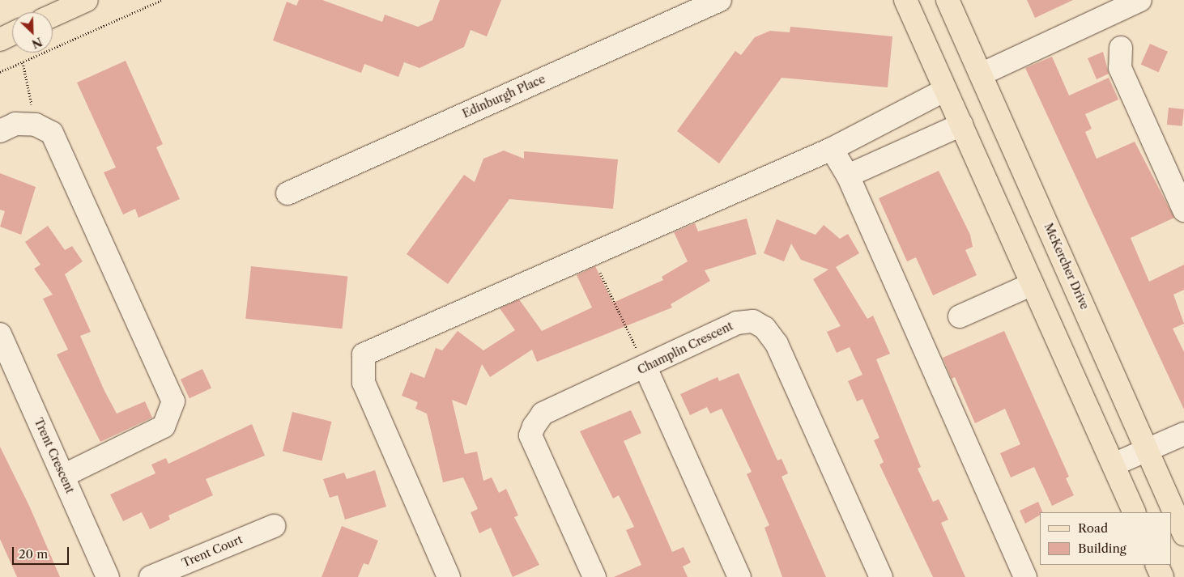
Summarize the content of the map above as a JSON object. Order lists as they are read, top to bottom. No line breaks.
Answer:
{"streets":{"main road":["McKercher Drive"],"street":["Edinburgh Place","Champlin Crescent","Trent Crescent","Trent Court"]},"legend":["Road","Building"],"scale_bar":"20 m","north":"bottom right"}
